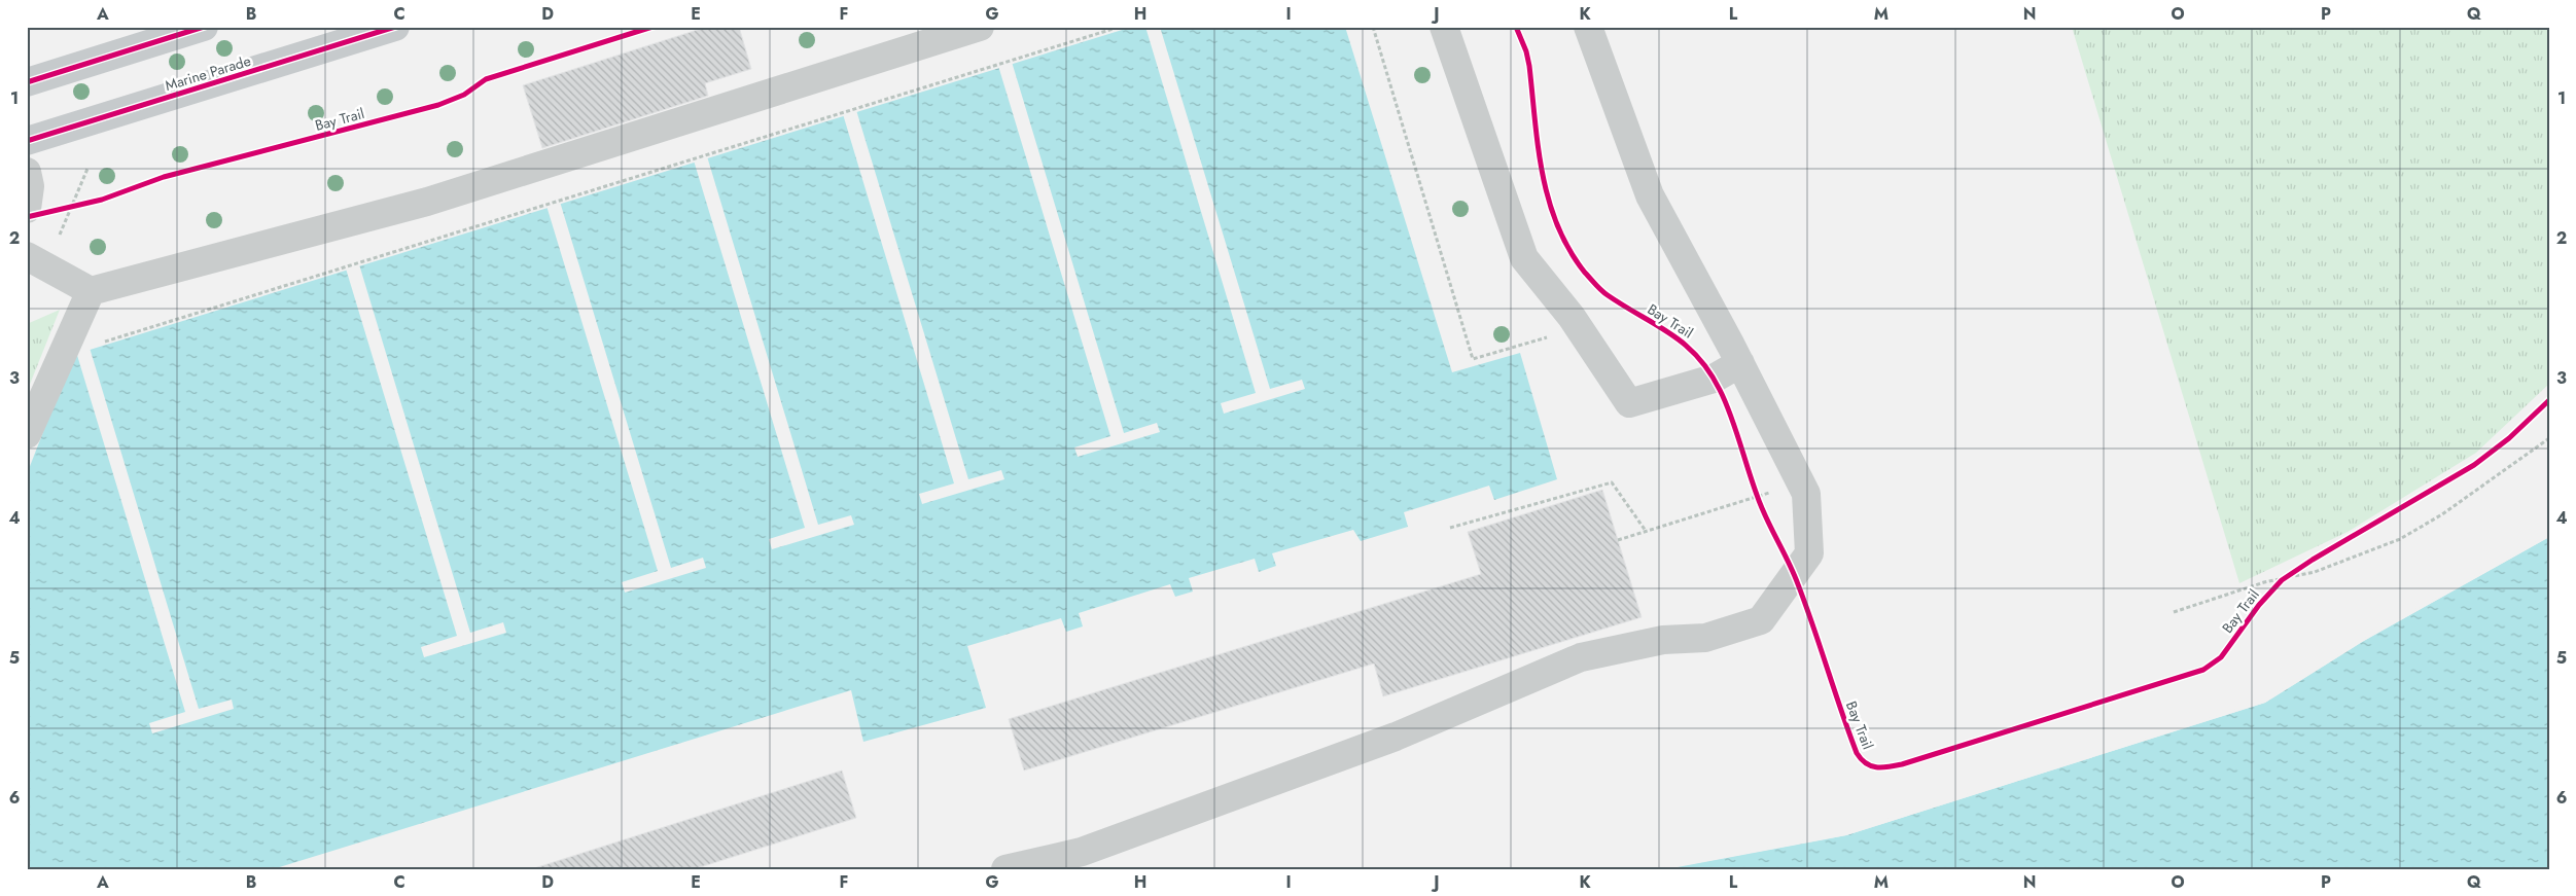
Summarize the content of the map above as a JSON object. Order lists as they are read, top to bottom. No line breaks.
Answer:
{"streets":{"main road":["Marine Parade"],"cycle path":["Bay Trail"]},"grid":{"columns":["A","B","C","D","E","F","G","H","I","J","K","L","M","N","O","P","Q"],"rows":["1","2","3","4","5","6"]}}
